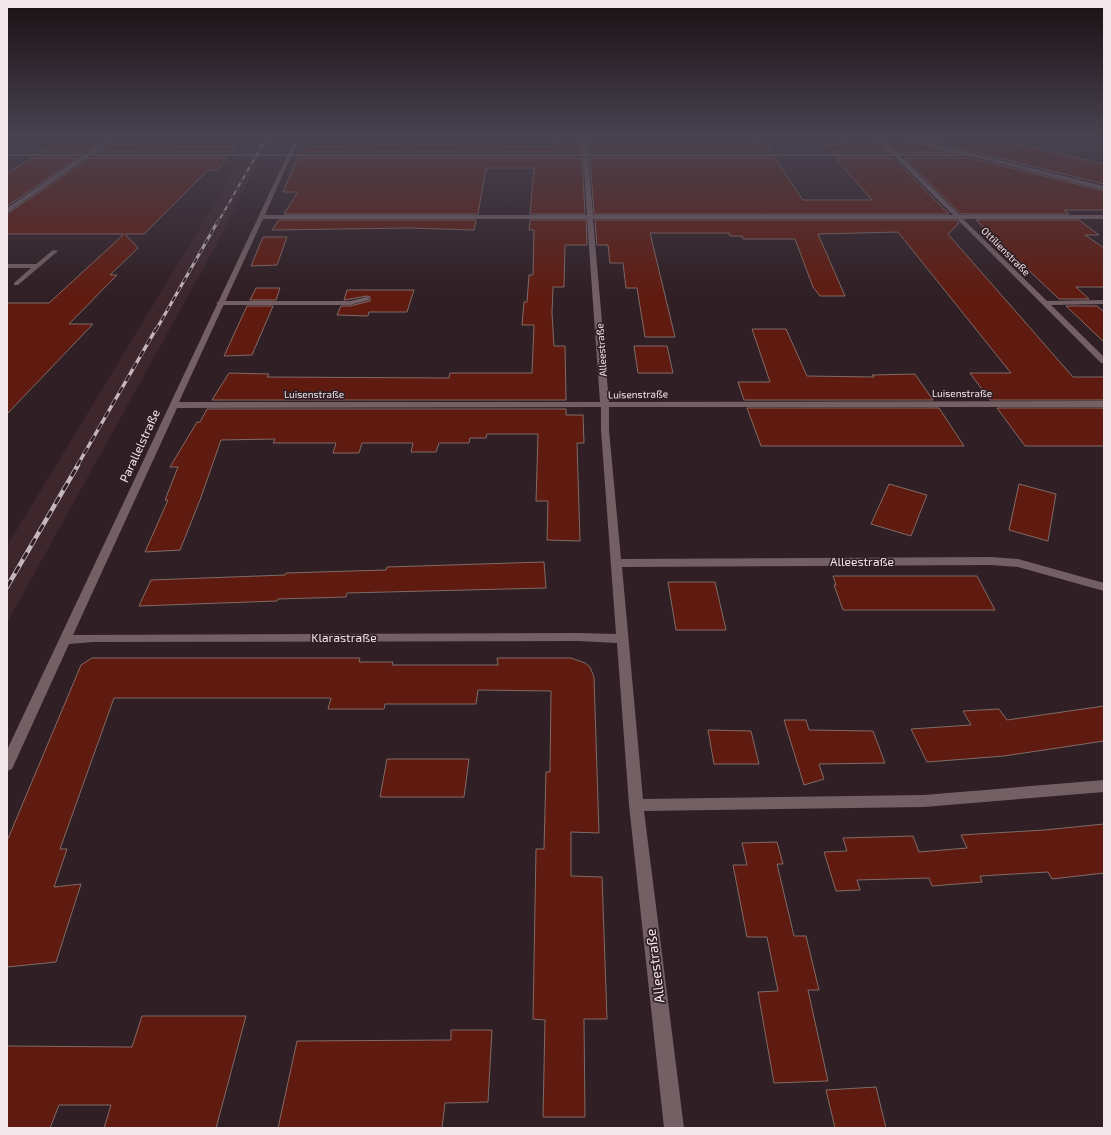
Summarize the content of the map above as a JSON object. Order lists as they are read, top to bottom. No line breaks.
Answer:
{"streets":{"street":["Ottilienstraße","Alleestraße","Luisenstraße","Parallelstraße","Klarastraße"]},"crossings":[["Alleestraße","Luisenstraße"],["Alleestraße","Klarastraße"],["Luisenstraße","Parallelstraße"],["Parallelstraße","Klarastraße"]]}
